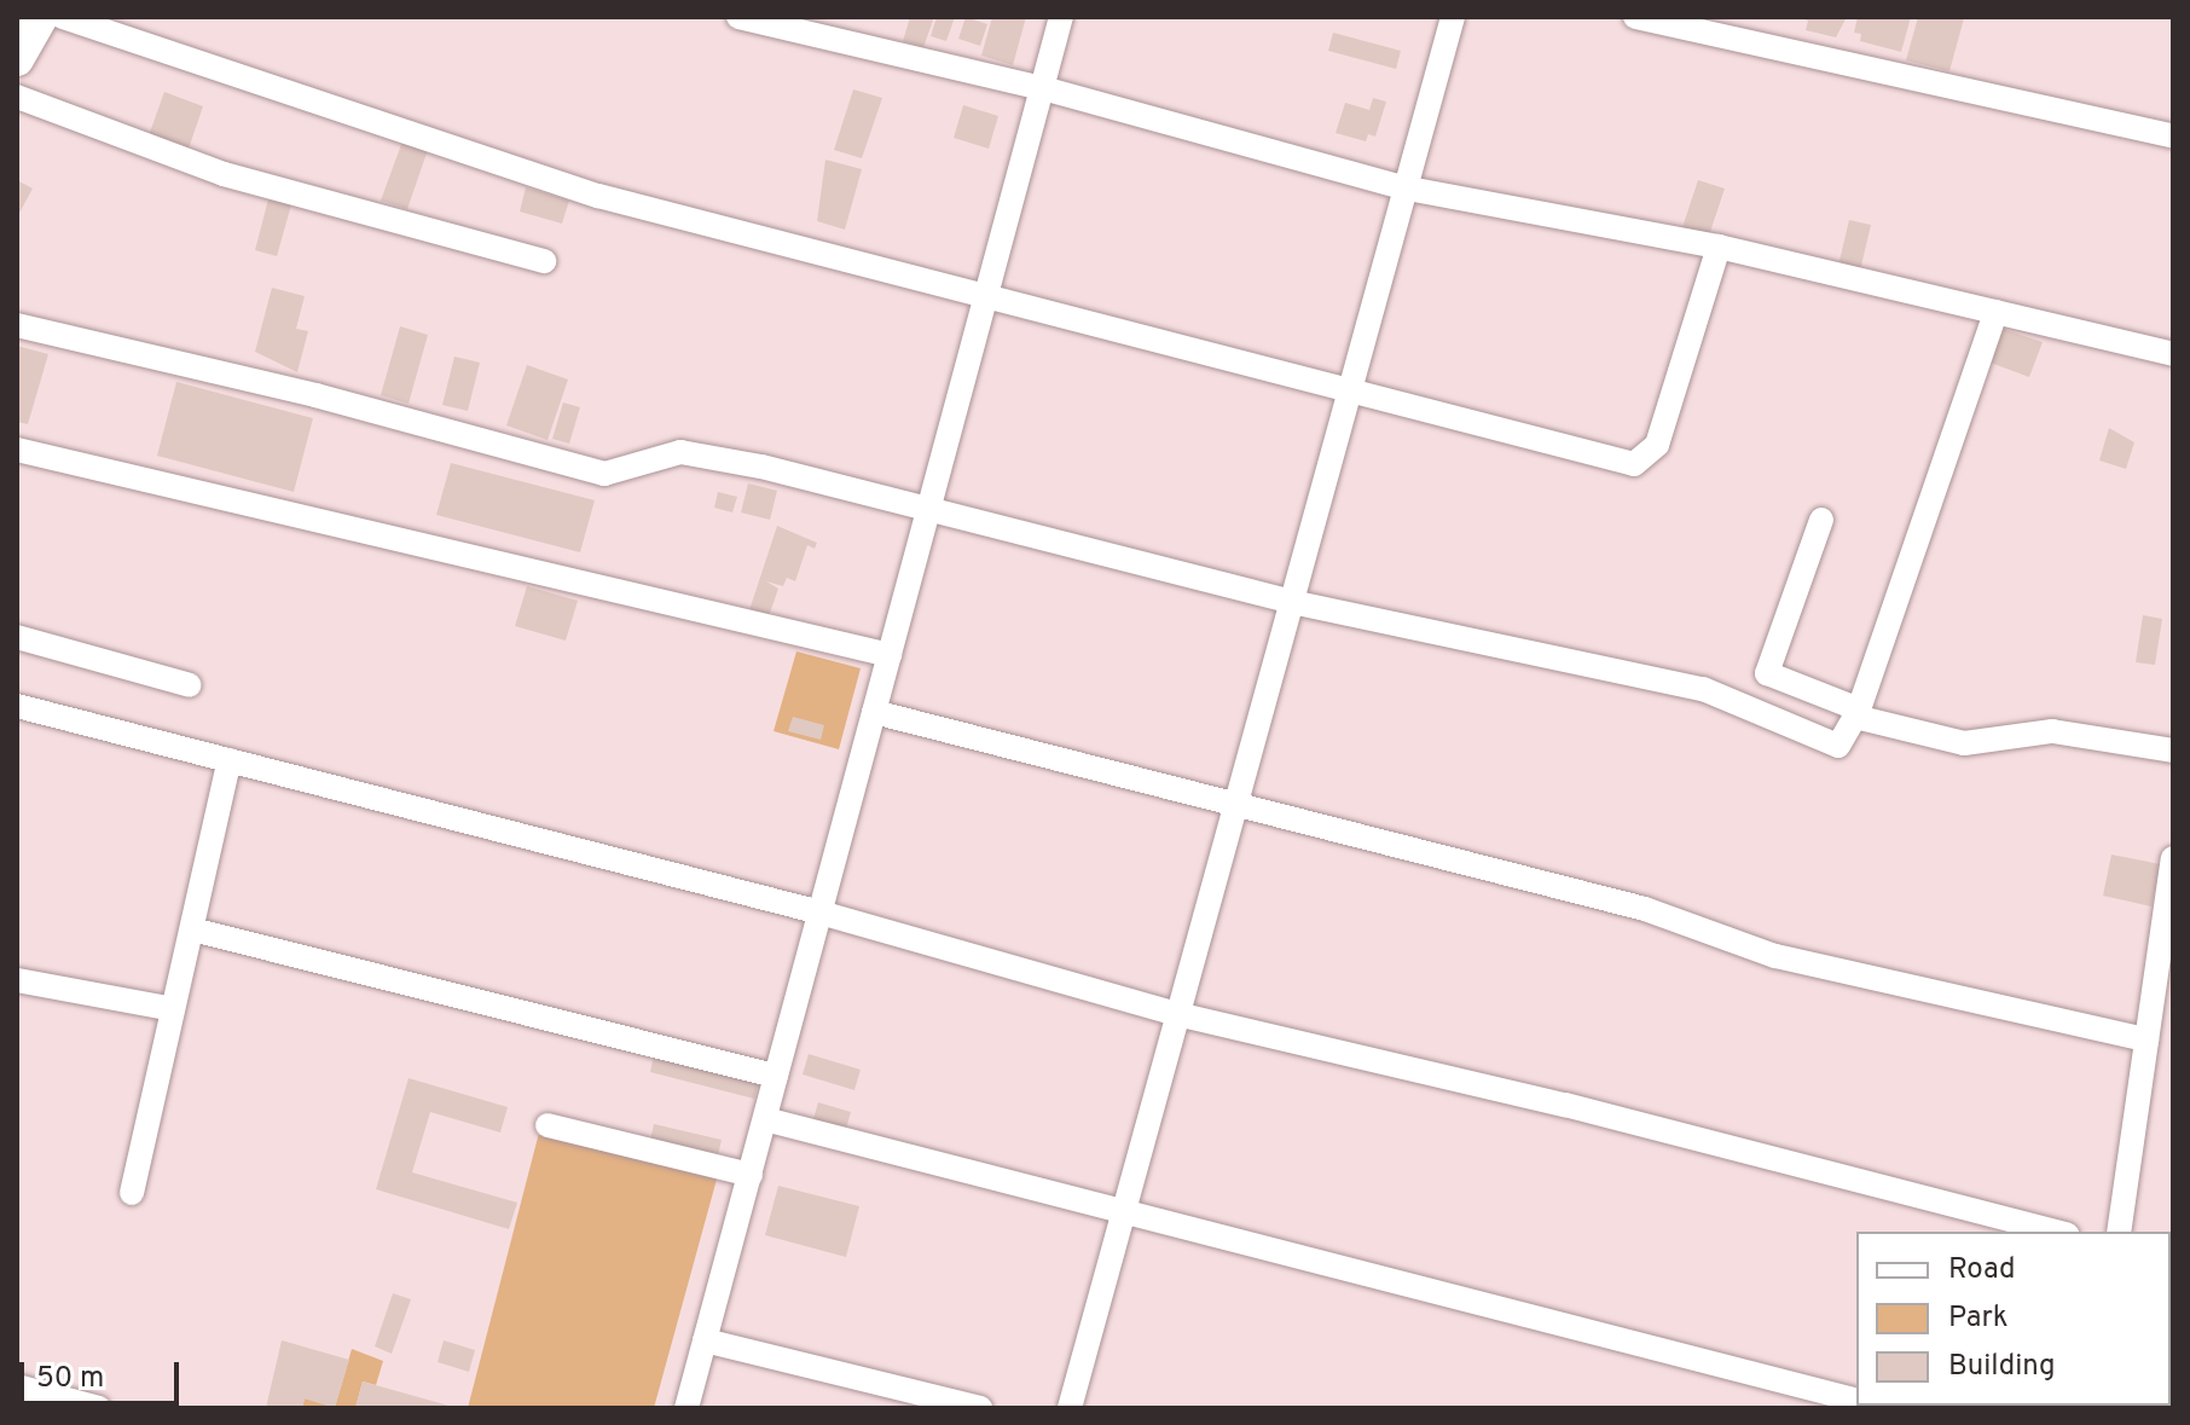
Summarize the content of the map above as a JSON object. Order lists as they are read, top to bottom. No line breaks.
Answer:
{"legend":["Road","Park","Building"],"scale_bar":"50 m"}
